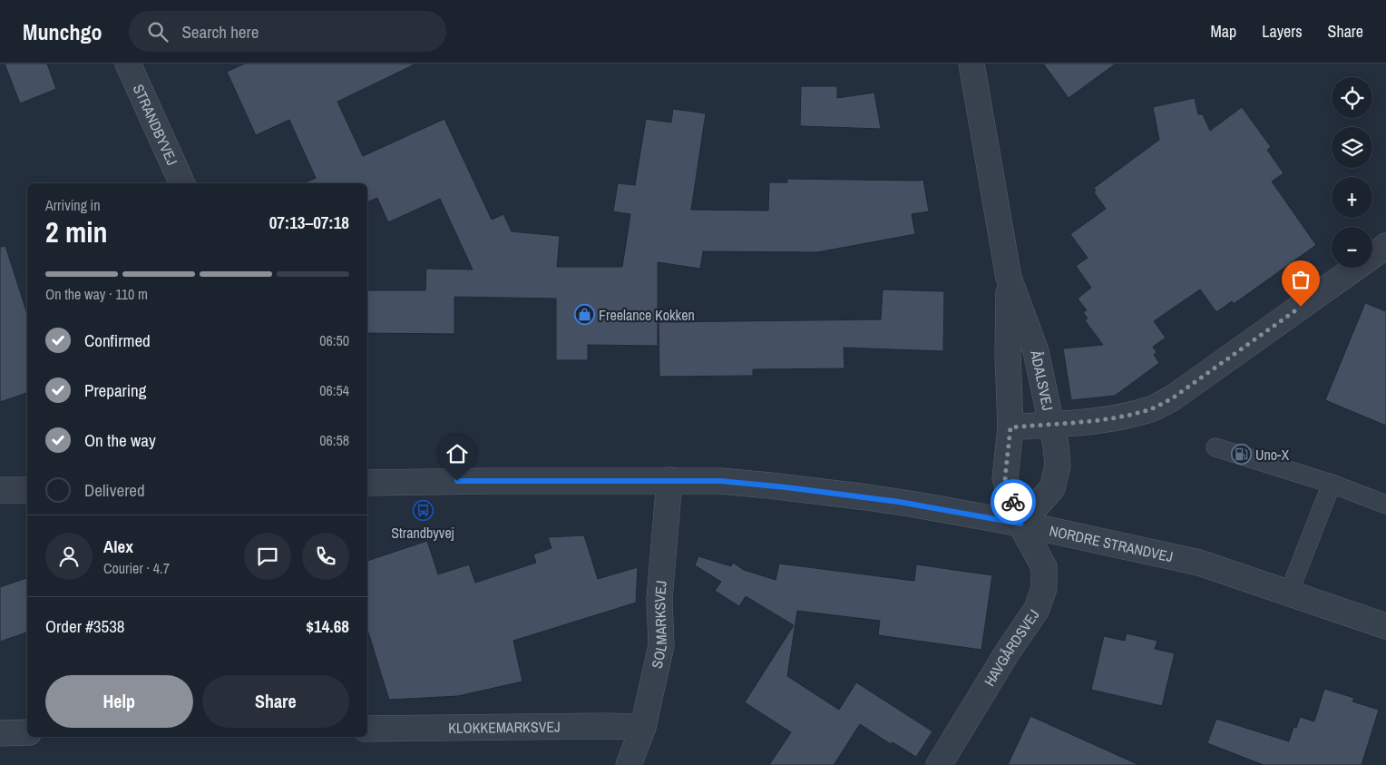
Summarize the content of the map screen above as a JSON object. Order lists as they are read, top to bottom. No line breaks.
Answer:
{"streets":{"street":["STRANDBYVEJ","ÅDALSVEJ","NORDRE STRANDVEJ","SOLMARKSVEJ","HAVGÅRDSVEJ","KLOKKEMARKSVEJ"]},"crossings":[["ÅDALSVEJ","NORDRE STRANDVEJ"],["ÅDALSVEJ","HAVGÅRDSVEJ"],["NORDRE STRANDVEJ","SOLMARKSVEJ"],["NORDRE STRANDVEJ","HAVGÅRDSVEJ"],["SOLMARKSVEJ","KLOKKEMARKSVEJ"]],"places":{"shop":["Freelance Kokken"],"fuel station":["Uno-X"],"bus stop":["Strandbyvej"]},"page":{"header":"Munchgo","search":"Search here","nav":["Map","Layers","Share"],"map_buttons":["+","−"],"heading":["2 min","Arriving in","07:13–07:18"],"panel":["Alex","Courier · 4.7","Order #3538","$14.68"],"bar":"On the way · 110 m","list":[["Confirmed","06:50"],["Preparing","06:54"],["On the way","06:58"],"Delivered"],"buttons":["Help","Share"]}}
